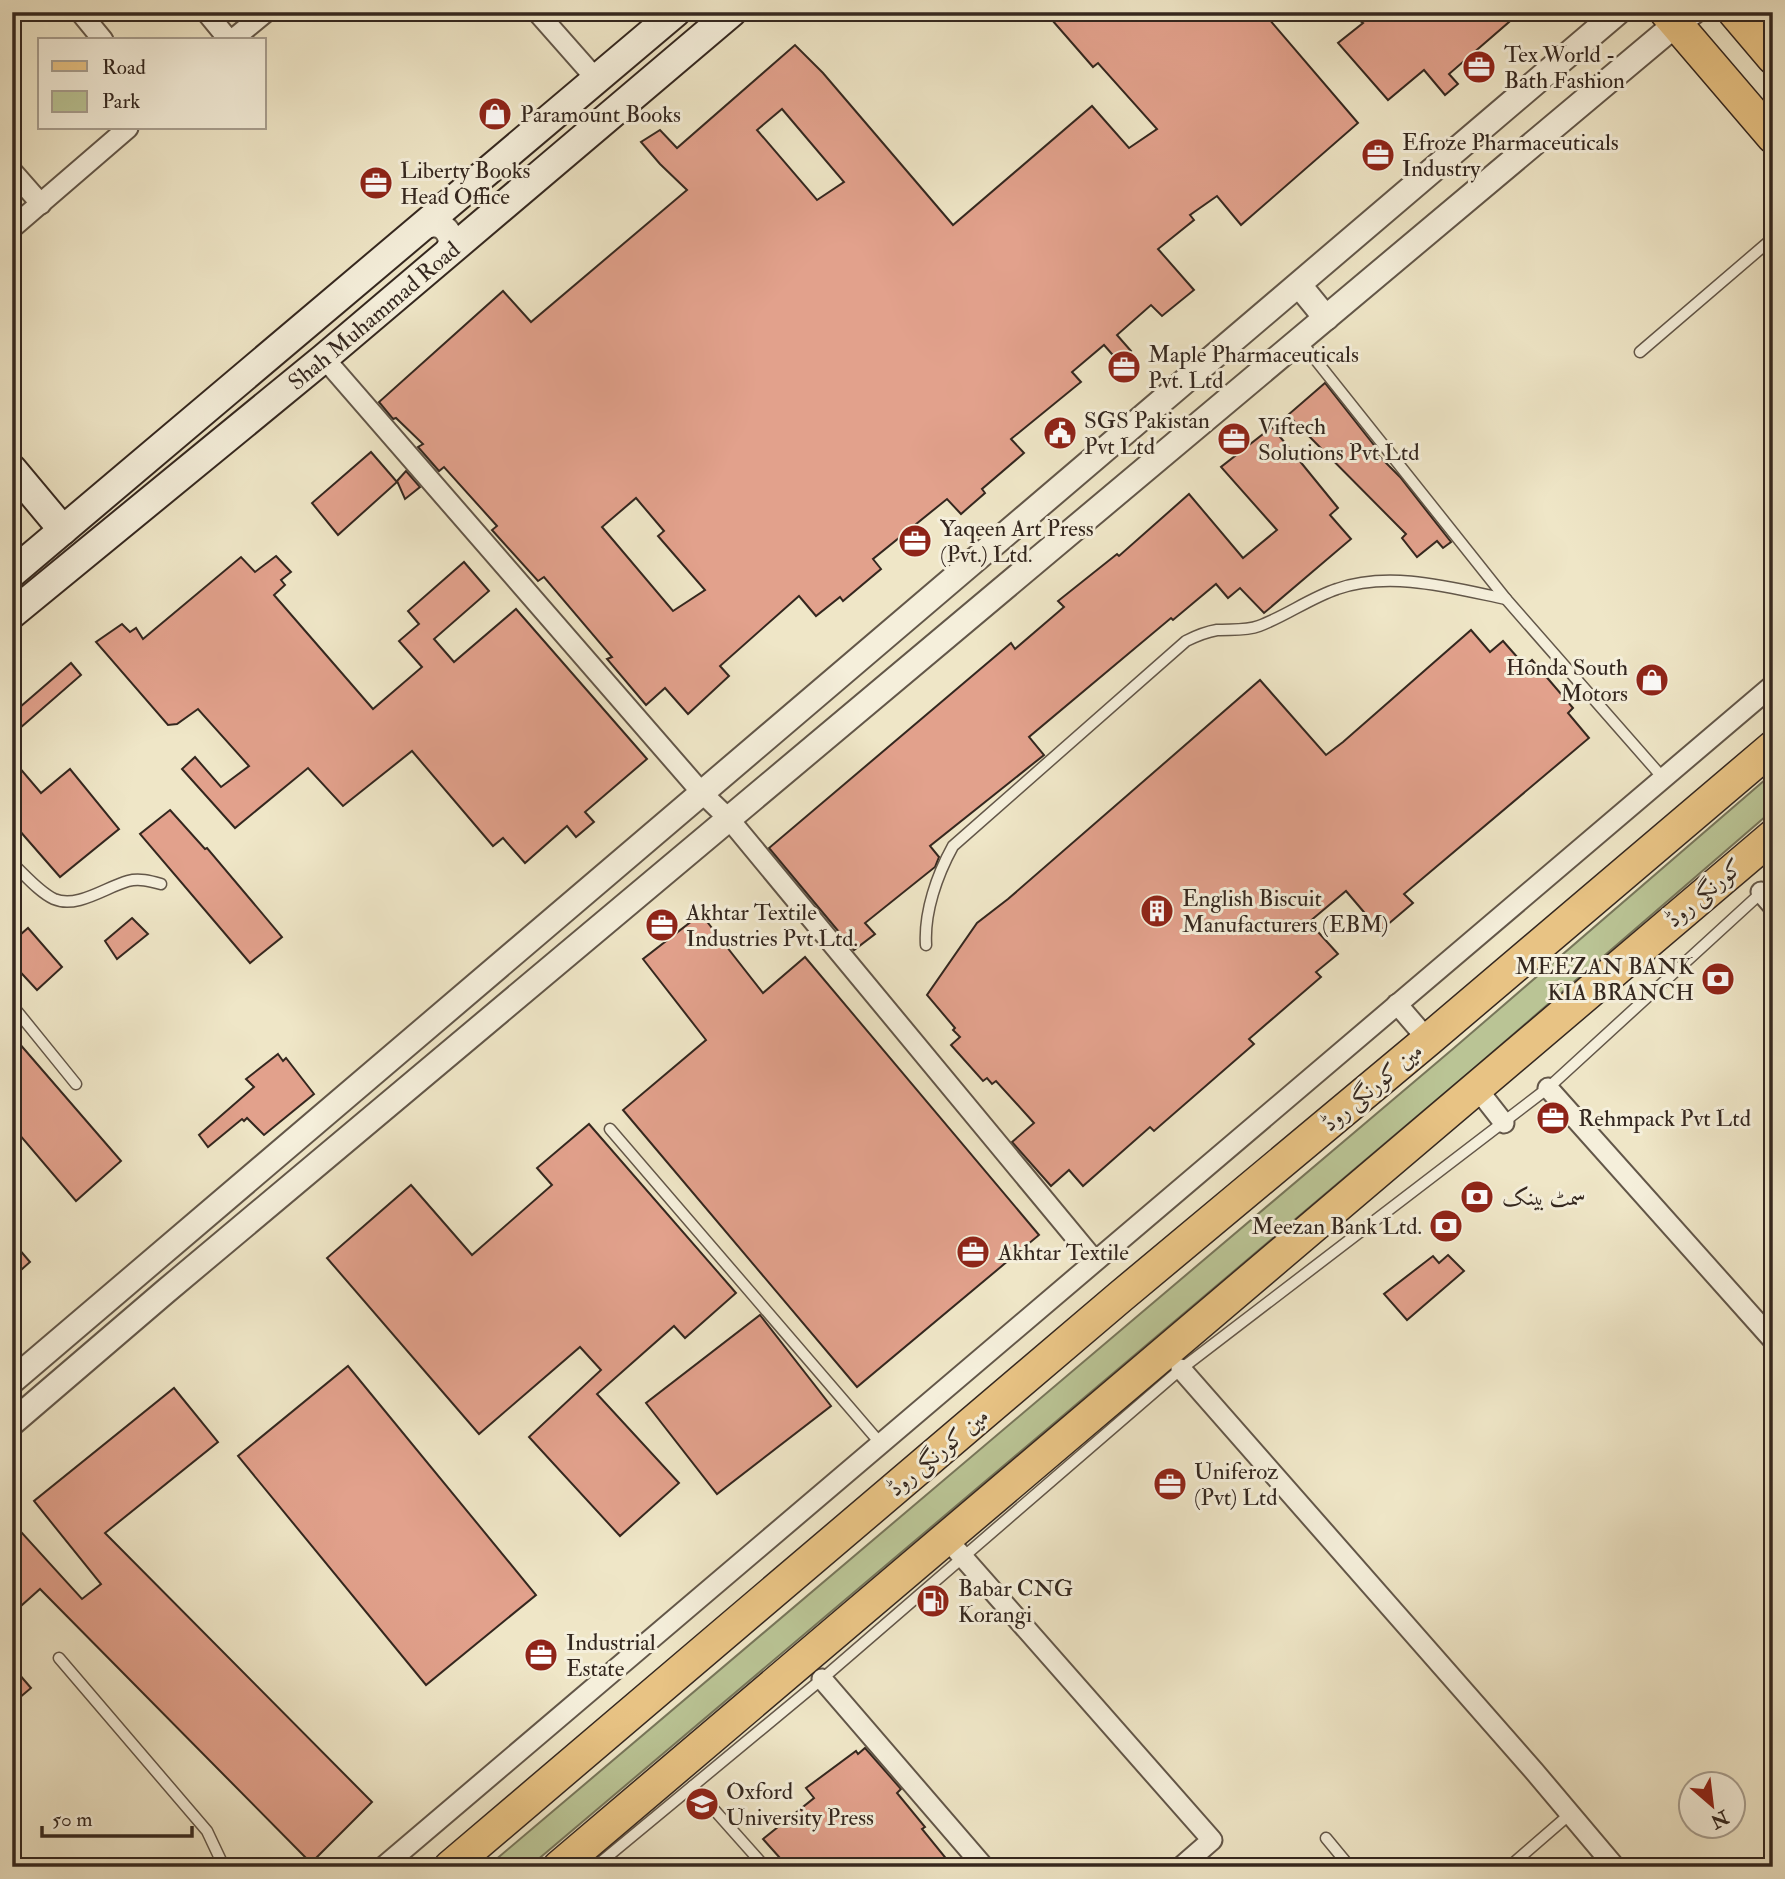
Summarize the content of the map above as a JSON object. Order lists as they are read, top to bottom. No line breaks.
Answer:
{"streets":{"main road":["Shah Muhammad Road","کورنگی روڈ","مین کورنگی روڈ"]},"places":{"office":["Tex World - Bath Fashion","Efroze Pharmaceuticals Industry","Liberty Books Head Office","Maple Pharmaceuticals Pvt. Ltd","Viftech Solutions Pvt Ltd","Yaqeen Art Press (Pvt.) Ltd.","Akhtar Textile Industries Pvt Ltd.","Rehmpack Pvt Ltd","Akhtar Textile","Uniferoz (Pvt) Ltd","Industrial Estate"],"shop":["Paramount Books","Honda South Motors"],"public building":["SGS Pakistan Pvt Ltd"],"building":["English Biscuit Manufacturers (EBM)"],"bank":["MEEZAN BANK KIA BRANCH","سمٹ بینک","Meezan Bank Ltd."],"fuel station":["Babar CNG Korangi"],"school or university":["Oxford University Press"]},"legend":["Road","Park"],"scale_bar":"50 m","north":"bottom right"}
